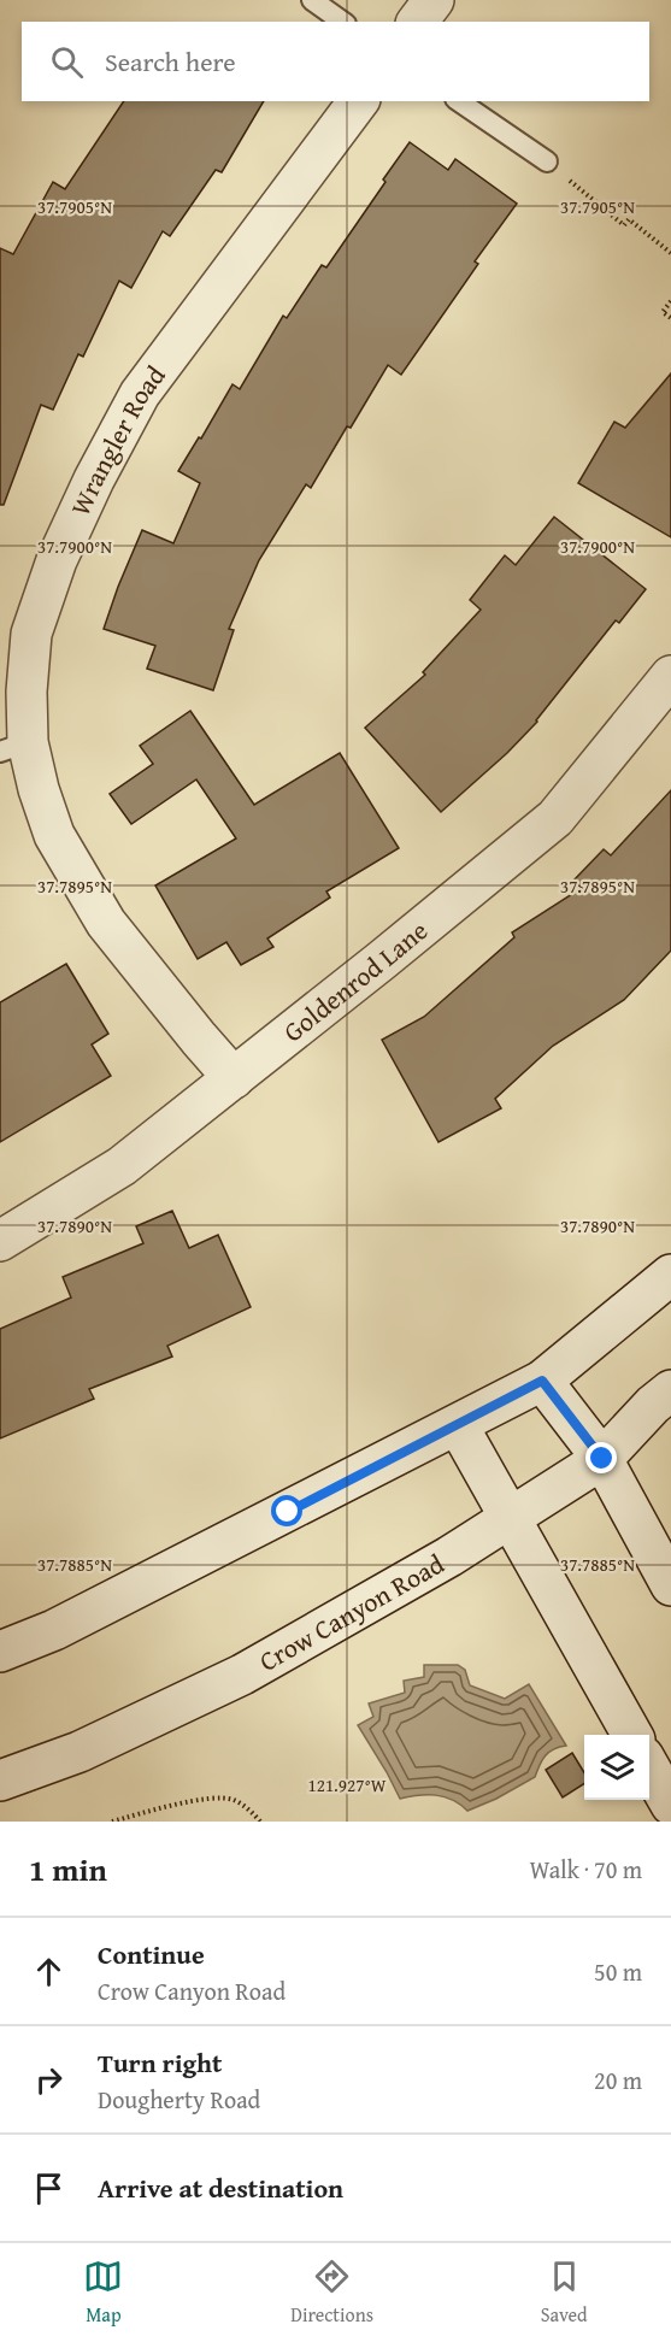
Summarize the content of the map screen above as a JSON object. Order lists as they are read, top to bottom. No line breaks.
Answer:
{"streets":{"main road":["Wrangler Road","Goldenrod Lane","Crow Canyon Road"]},"crossings":[["Wrangler Road","Goldenrod Lane"]],"page":{"search":"Search here","heading":["1 min","Walk · 70 m"],"list":[["Continue","Crow Canyon Road","50 m"],["Turn right","Dougherty Road","20 m"],"Arrive at destination"],"nav":["Map","Directions","Saved"]},"coordinates":["37.7905°N","37.7900°N","37.7895°N","37.7890°N","37.7885°N","121.927°W"]}
